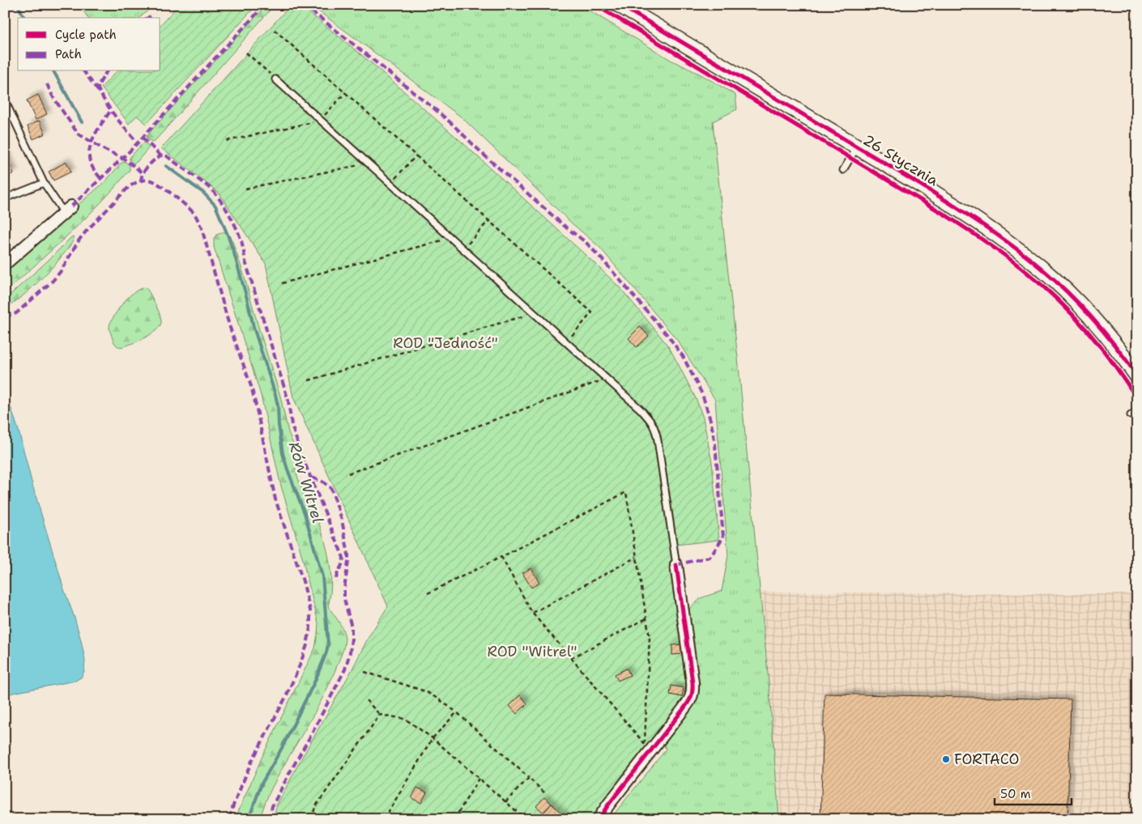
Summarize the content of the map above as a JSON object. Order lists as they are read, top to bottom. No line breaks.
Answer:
{"streets":{"street":["26 Stycznia"]},"water":["Rów Witrel"],"parks":["ROD \"Jedność\"","ROD \"Witrel\""],"places":["FORTACO"],"legend":["Cycle path","Path"],"scale_bar":"50 m"}
